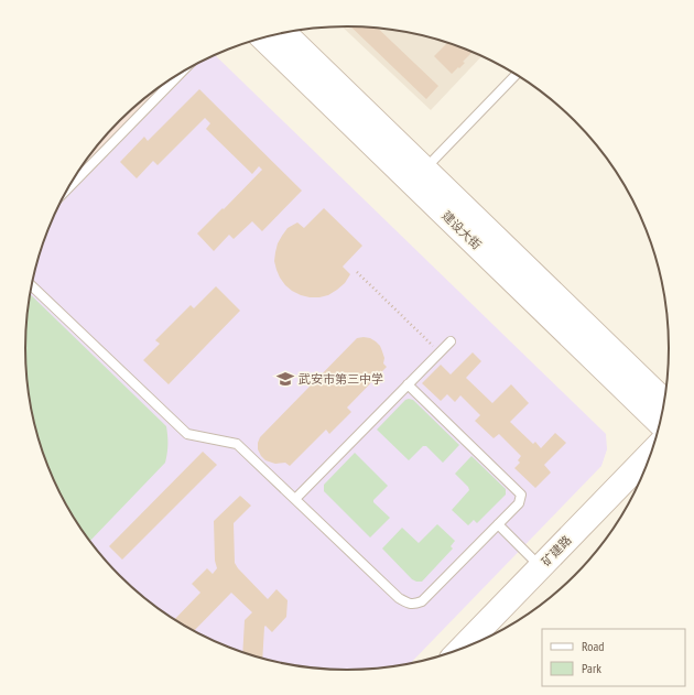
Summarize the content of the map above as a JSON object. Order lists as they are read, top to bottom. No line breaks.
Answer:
{"streets":{"main road":["建设大街","矿建路"]},"places":{"school or university":["武安市第三中学"]},"legend":["Road","Park"]}
